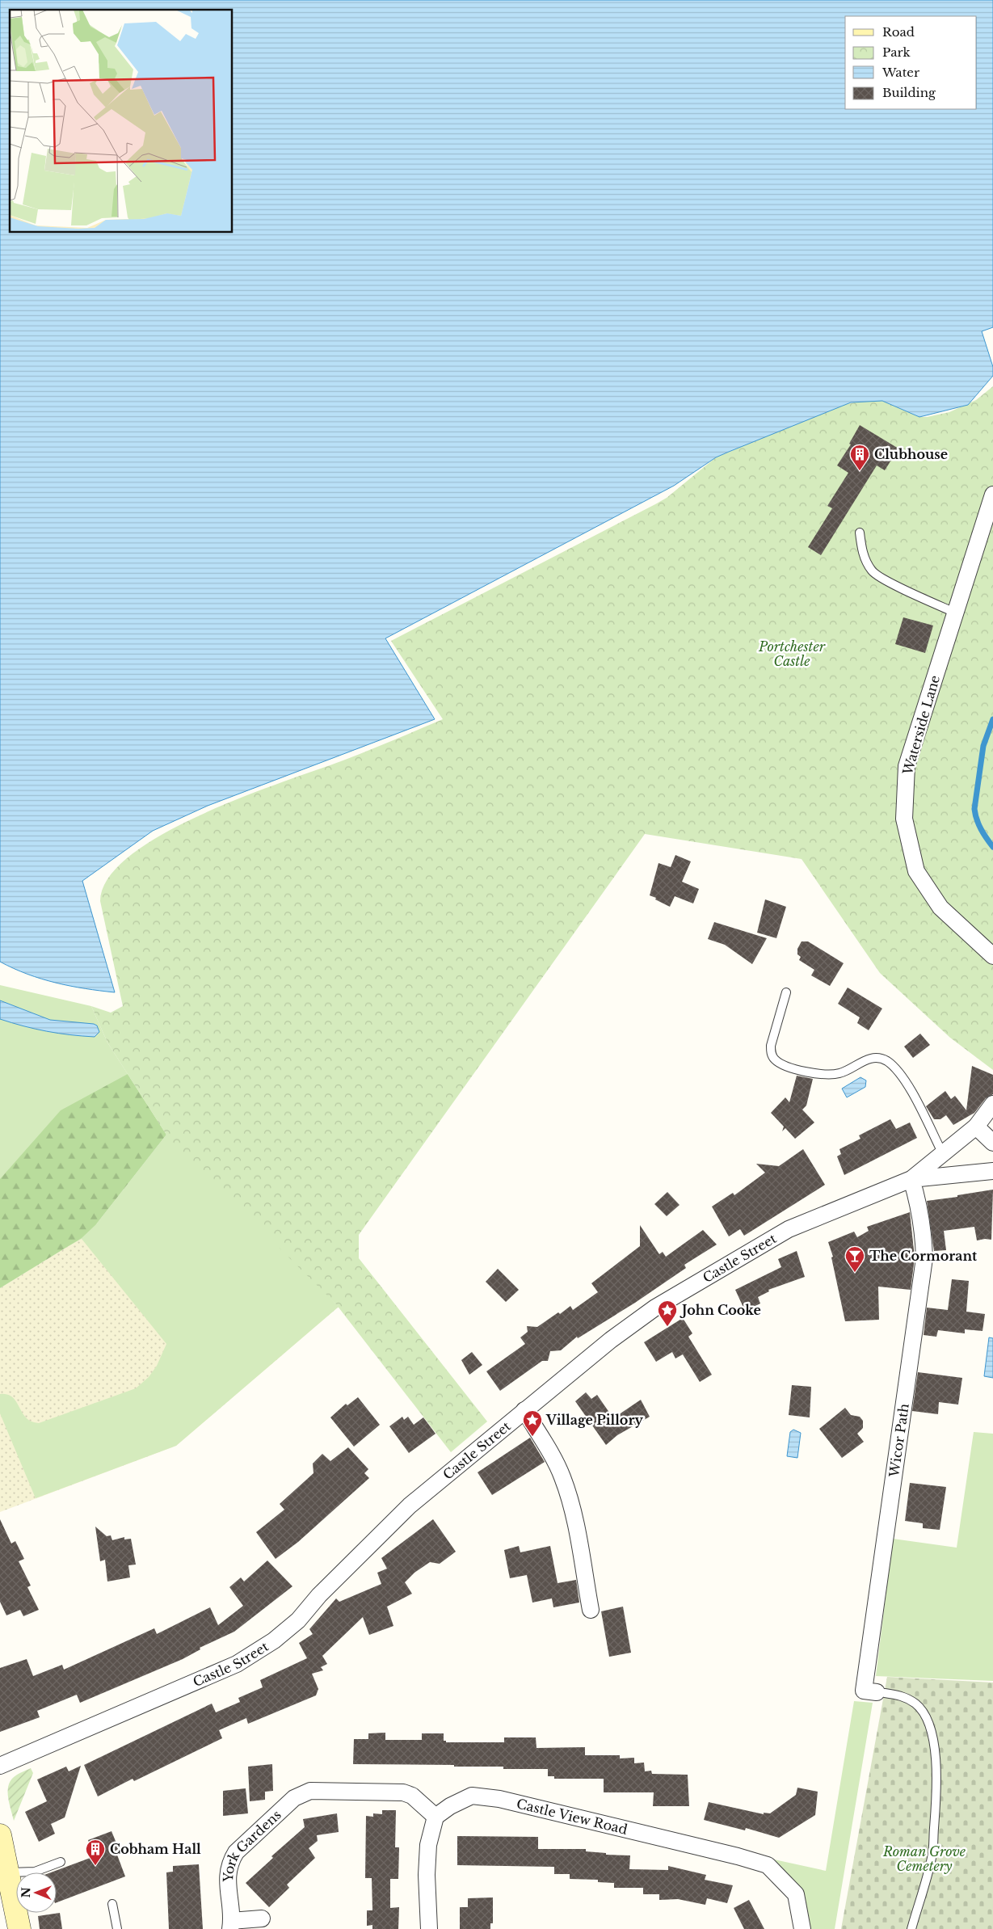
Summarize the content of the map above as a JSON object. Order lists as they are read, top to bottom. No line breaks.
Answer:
{"streets":{"street":["Waterside Lane","Castle Street","Wicor Path","Castle View Road","York Gardens"]},"crossings":[["Castle Street","Wicor Path"],["Castle View Road","York Gardens"]],"parks":["Portchester Castle","Roman Grove Cemetery"],"places":{"building":["Clubhouse","Cobham Hall"],"bar":["The Cormorant"],"place":["John Cooke","Village Pillory"]},"legend":["Road","Park","Water","Building"],"north":"left"}
